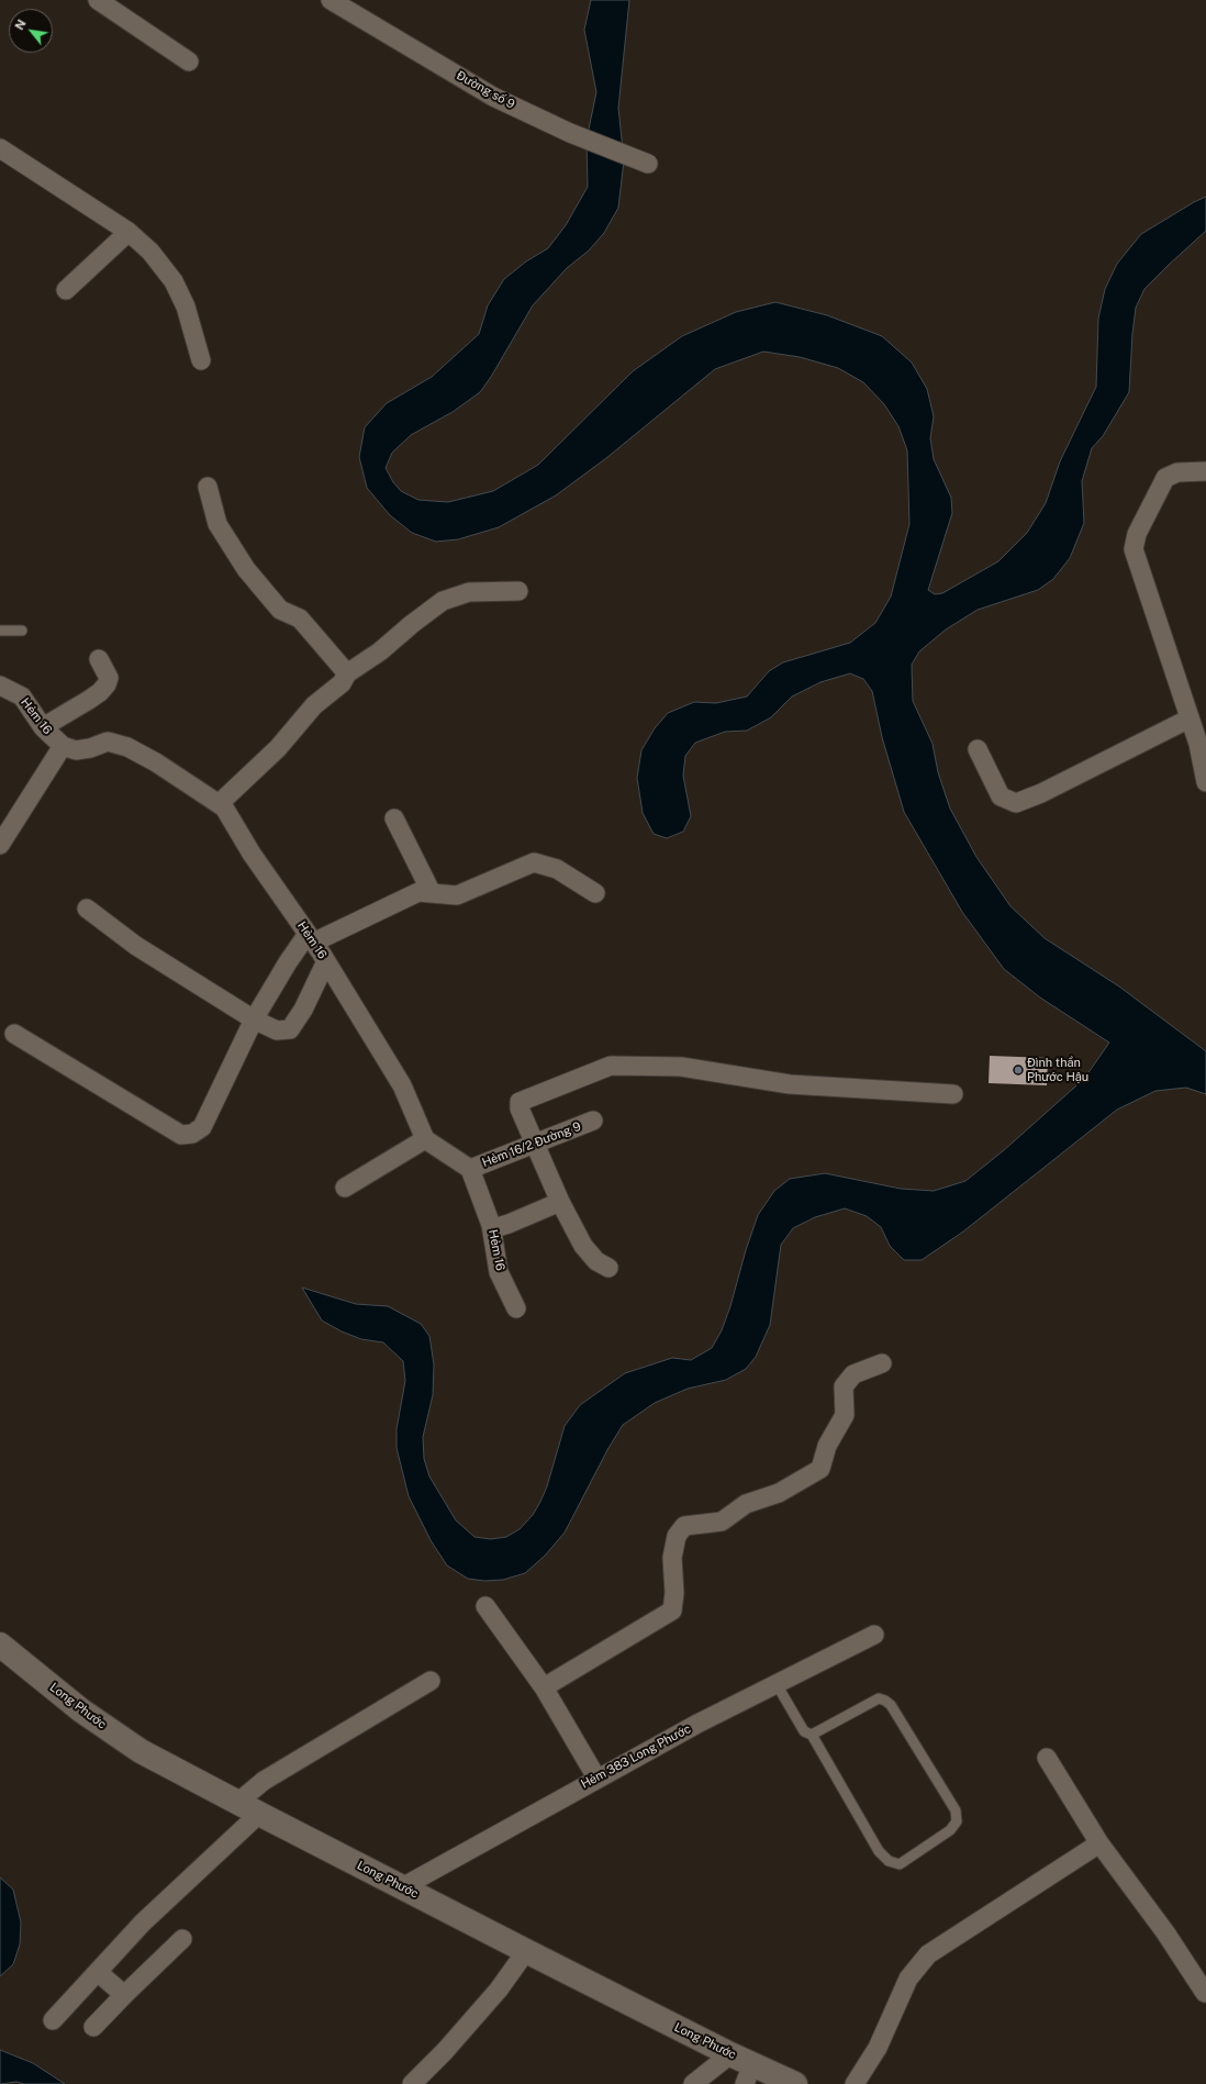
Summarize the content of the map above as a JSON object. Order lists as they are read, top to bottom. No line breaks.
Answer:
{"streets":{"street":["Đường số 9","Hẻm 16","Hẻm 16/2 Đường 9","Long Phước","Hẻm 383 Long Phước"]},"crossings":[["Hẻm 16","Hẻm 16/2 Đường 9"],["Long Phước","Hẻm 383 Long Phước"]],"places":["Đình thần Phước Hậu"],"north":"top left"}
